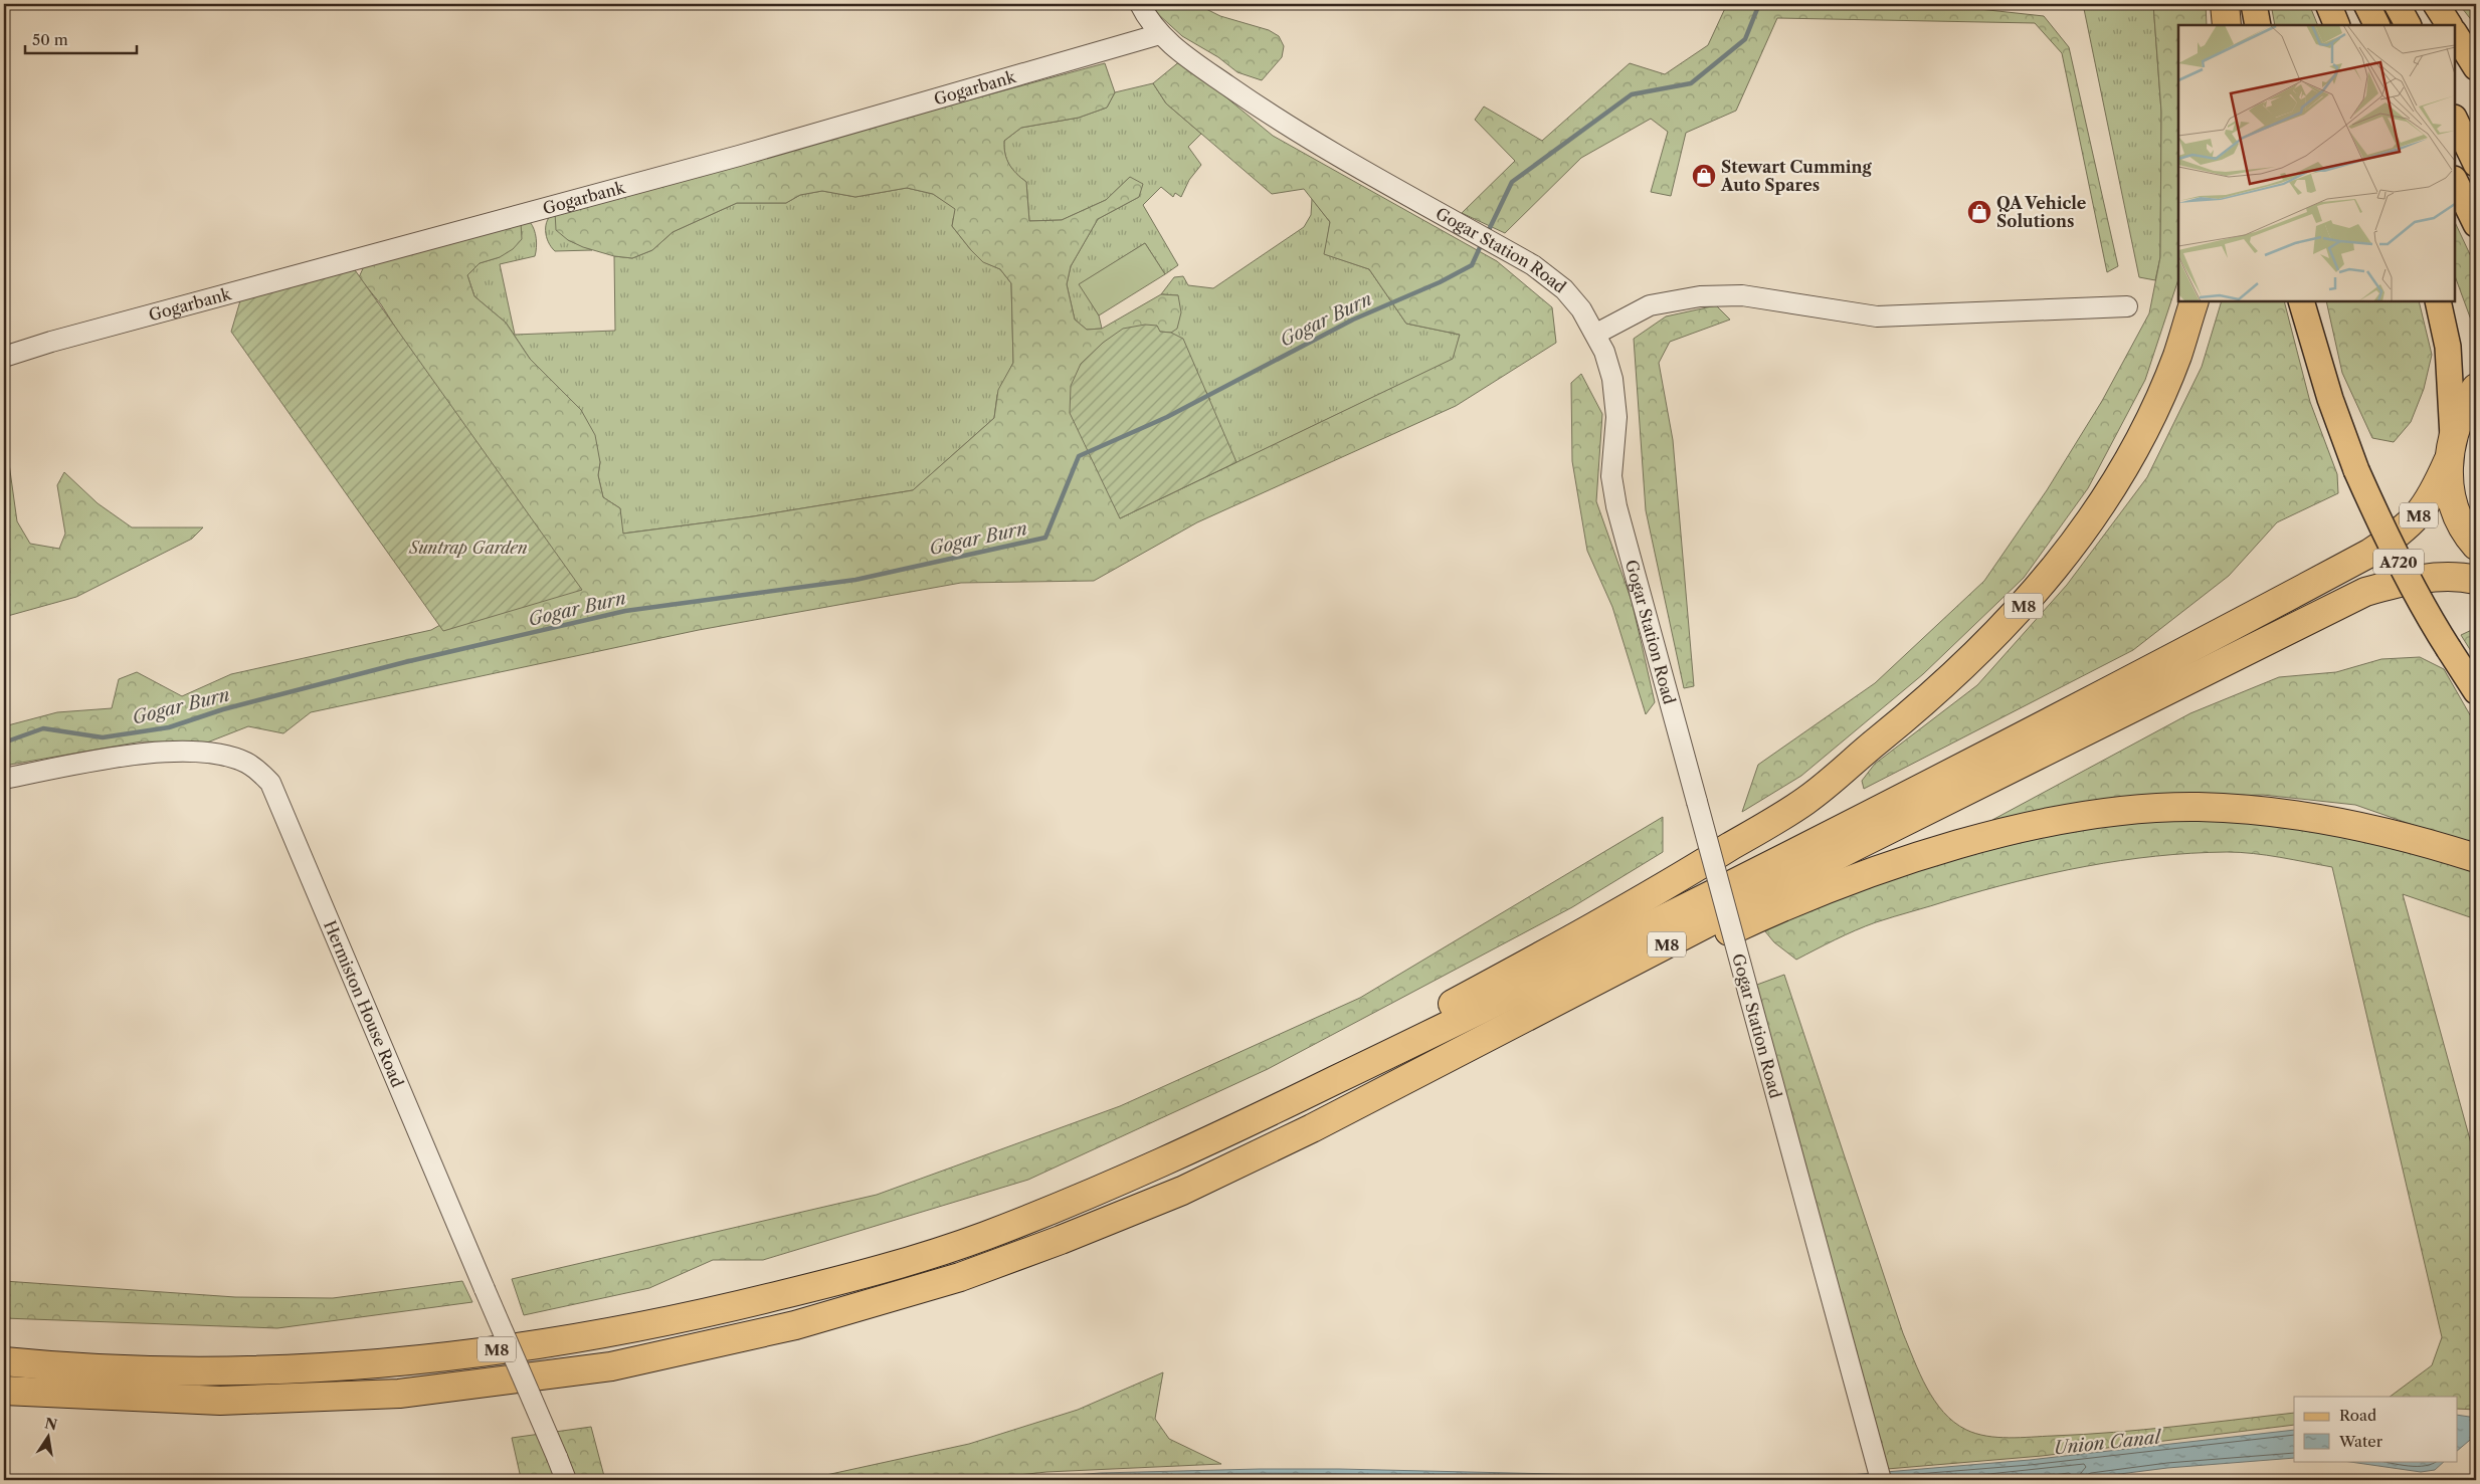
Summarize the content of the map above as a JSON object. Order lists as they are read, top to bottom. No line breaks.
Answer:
{"streets":{"highway":["M8"],"main road":["A720"],"street":["Gogarbank","Gogar Station Road","Hermiston House Road"]},"crossings":[["Gogarbank","Gogar Station Road"]],"water":["Gogar Burn","Union Canal"],"parks":["Suntrap Garden"],"places":{"shop":["Stewart Cumming Auto Spares","QA Vehicle Solutions"]},"legend":["Road","Water"],"scale_bar":"50 m","north":"top"}
